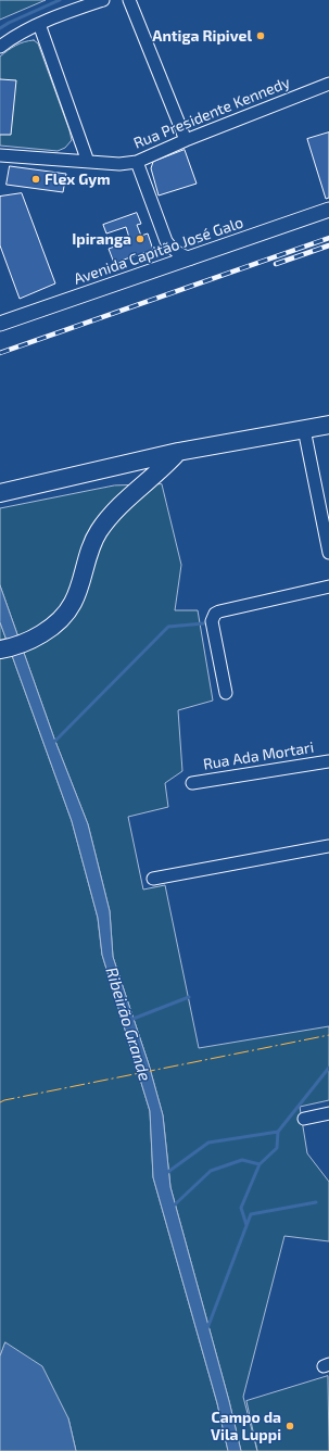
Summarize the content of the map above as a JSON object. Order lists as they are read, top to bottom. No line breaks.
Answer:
{"streets":{"main road":["Avenida Capitão José Galo"],"street":["Rua Presidente Kennedy","Rua Ada Mortari"]},"water":["Ribeirão Grande"],"places":["Antiga Ripivel","Flex Gym","Ipiranga","Campo da Vila Luppi"]}
